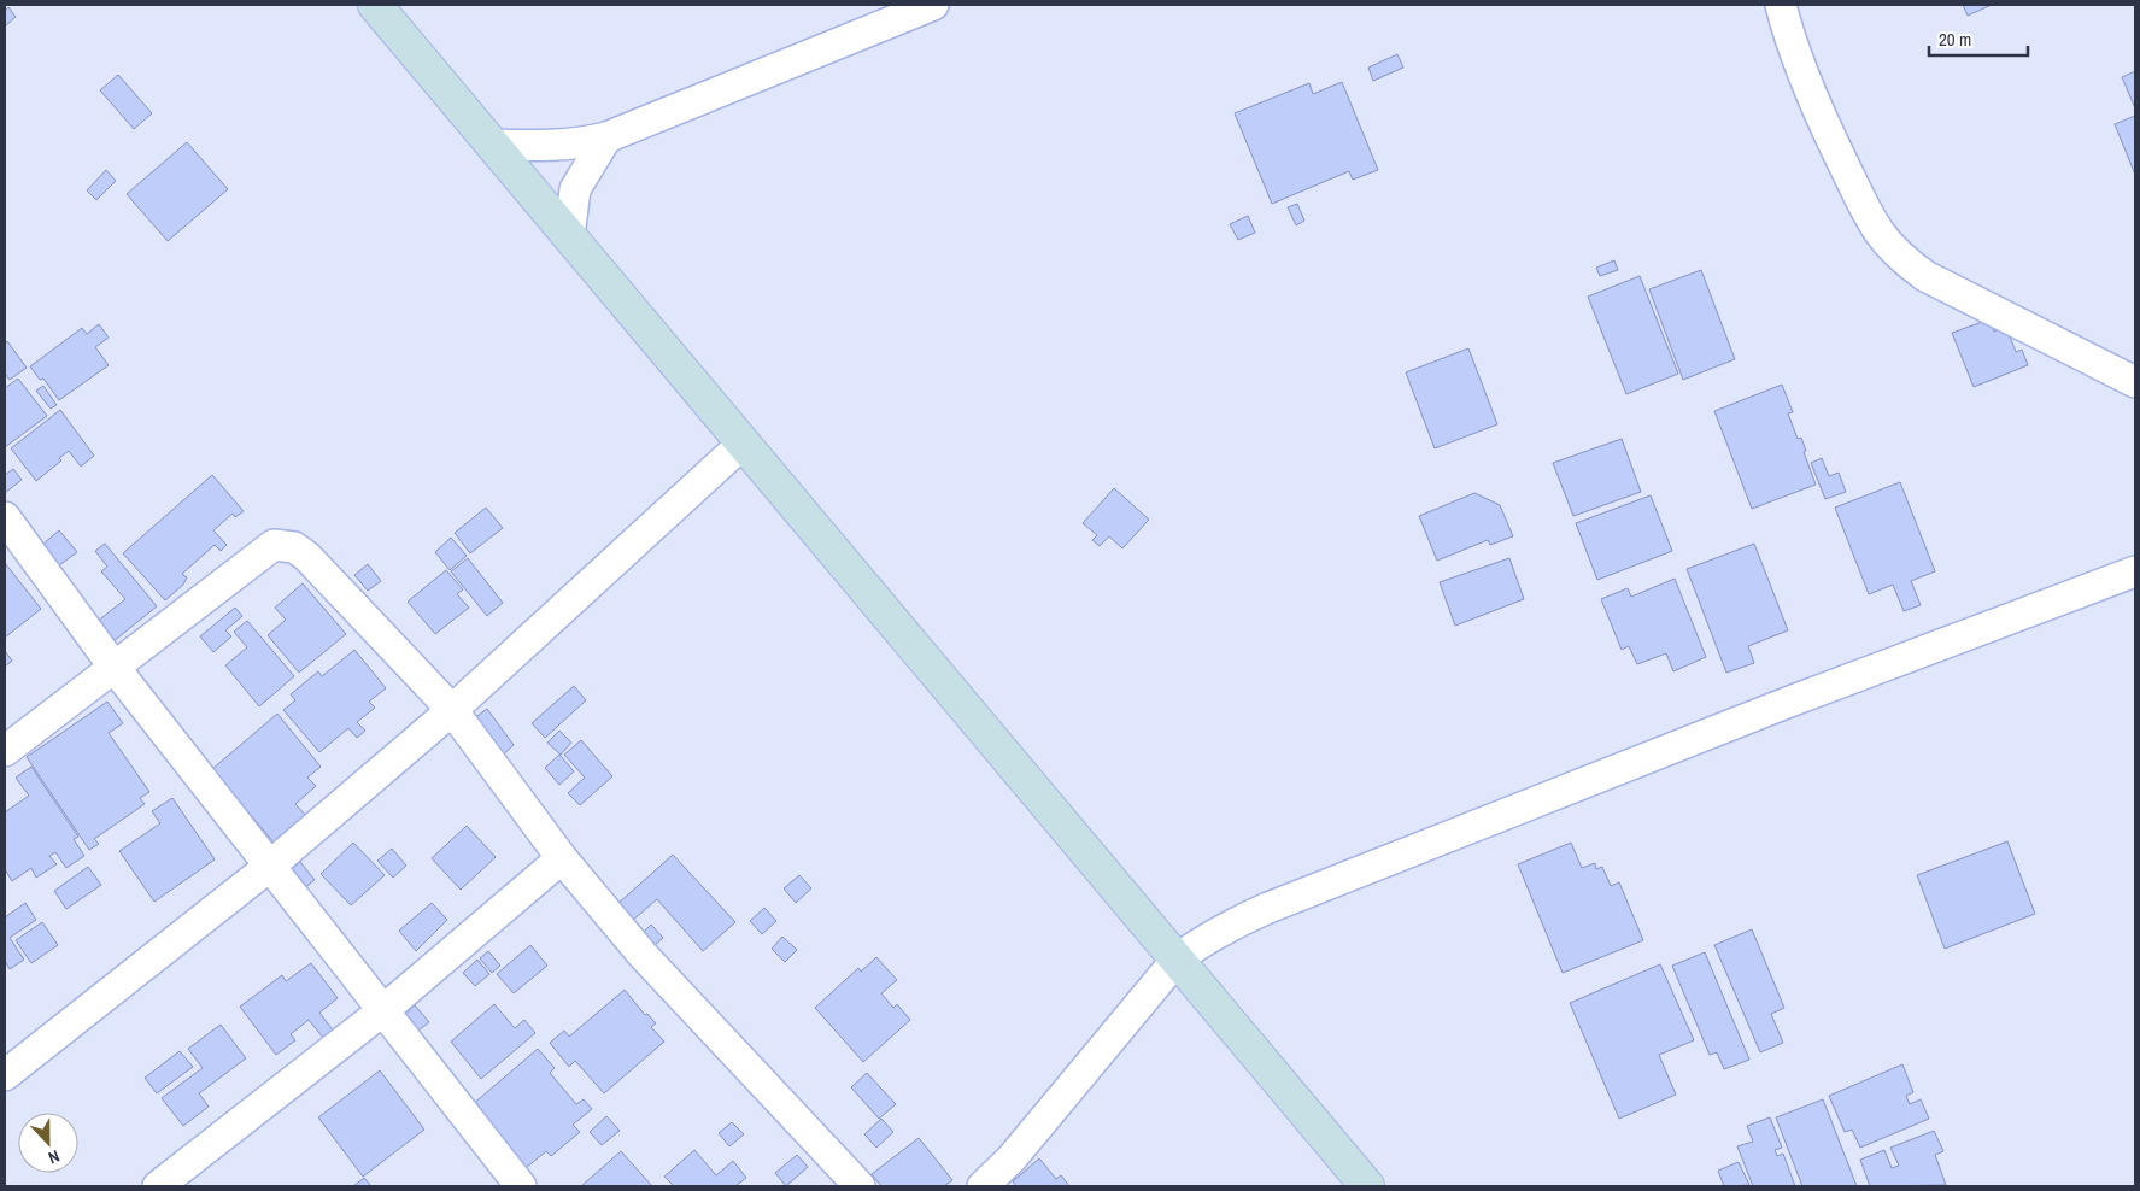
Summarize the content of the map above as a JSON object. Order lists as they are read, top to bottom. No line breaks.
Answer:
{"scale_bar":"20 m","north":"bottom"}
